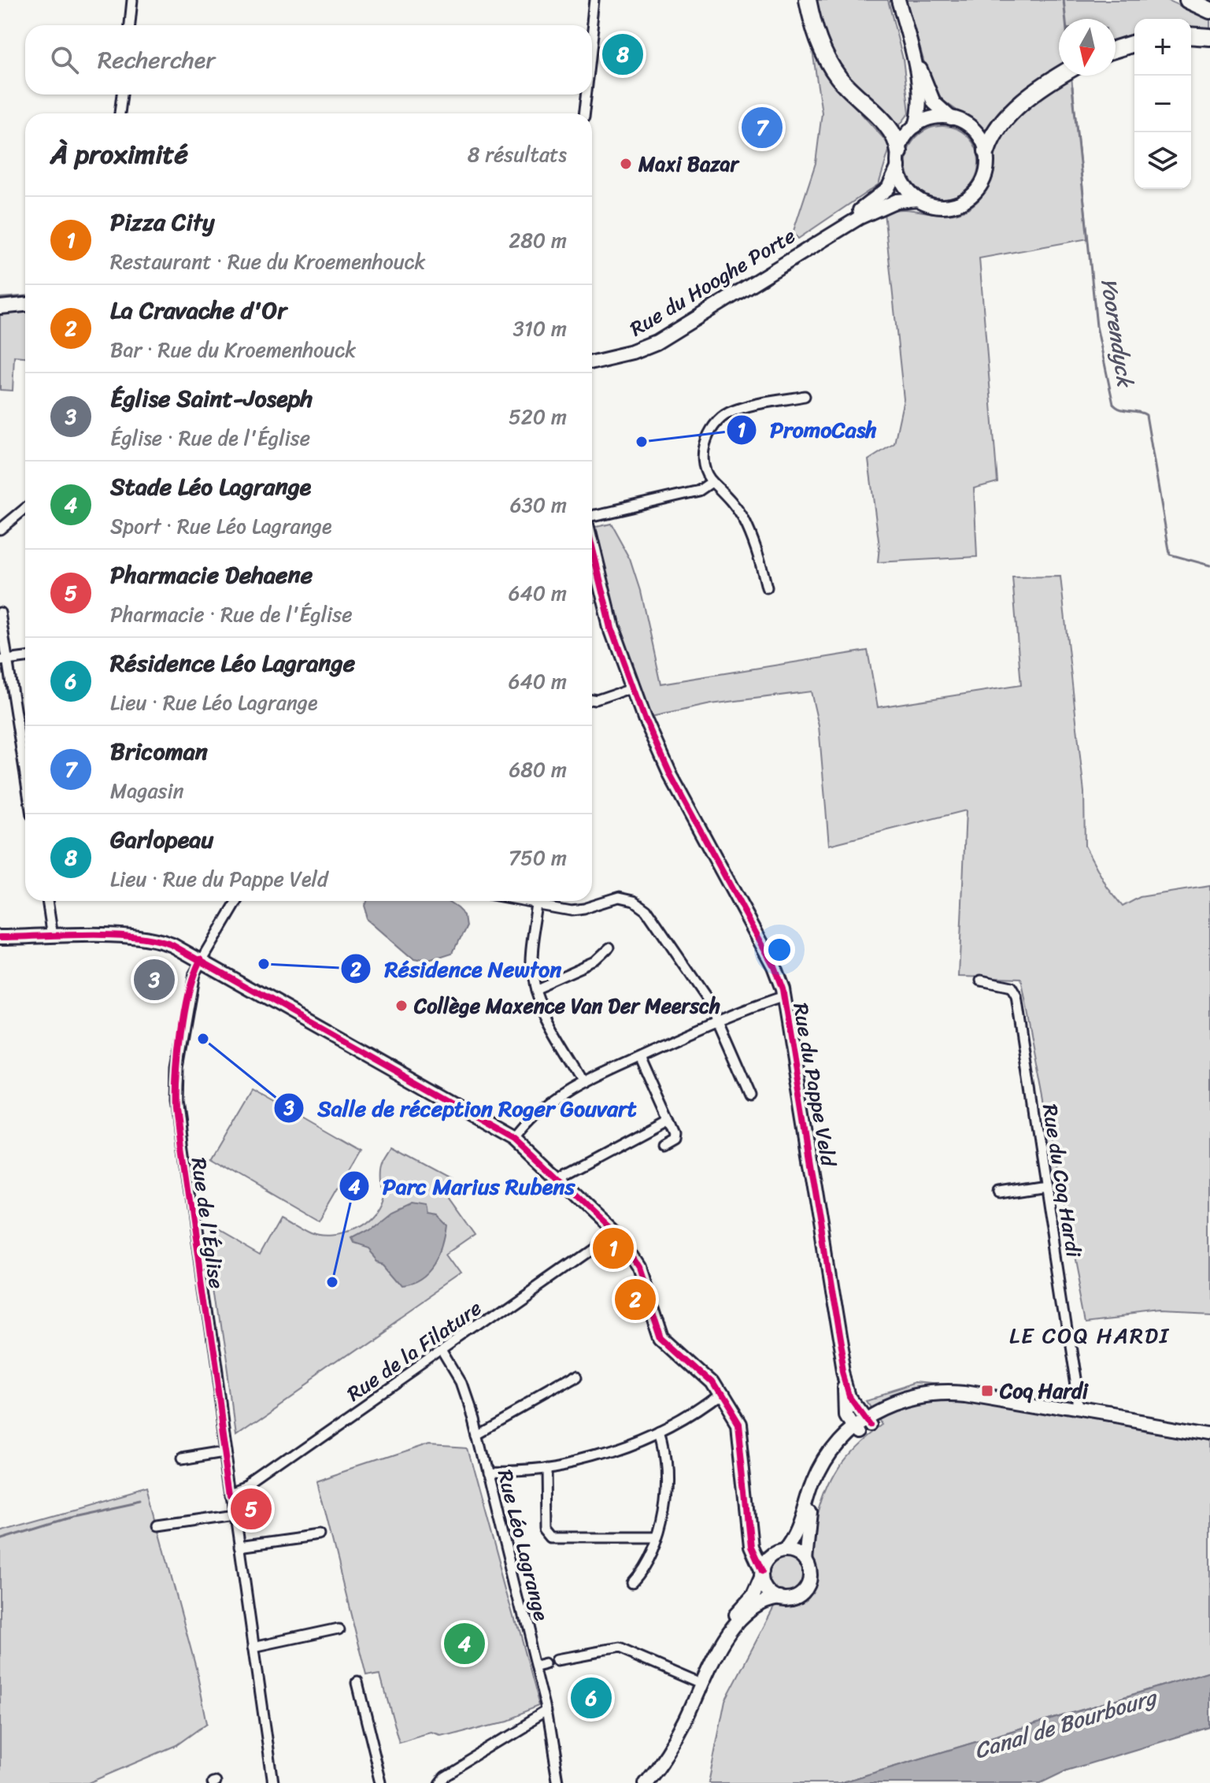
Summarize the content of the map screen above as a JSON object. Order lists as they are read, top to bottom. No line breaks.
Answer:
{"streets":{"street":["Rue du Hooghe Porte","Rue du Pappe Veld","Rue du Coq Hardi","Rue de l'Église","Rue de la Filature","Rue Léo Lagrange"]},"crossings":[["Rue de l'Église","Rue de la Filature"],["Rue de la Filature","Rue Léo Lagrange"]],"districts":["LE COQ HARDI"],"water":["Yoorendyck","Canal de Bourbourg"],"places":{"other":["Maxi Bazar","PromoCash","Résidence Newton","Collège Maxence Van Der Meersch","Salle de réception Roger Gouvart","Parc Marius Rubens"],"transit":["Coq Hardi"]},"north":"bottom","page":{"map_buttons":["+","−"],"search":"Rechercher","pins":["8","7","3","1","2","5","4","6"],"heading":["À proximité","8 résultats"],"list":[{"mark":"1","name":"Pizza City","note":"Restaurant · Rue du Kroemenhouck","value":"280 m"},{"mark":"2","name":"La Cravache d'Or","note":"Bar · Rue du Kroemenhouck","value":"310 m"},{"mark":"3","name":"Église Saint-Joseph","note":"Église · Rue de l'Église","value":"520 m"},{"mark":"4","name":"Stade Léo Lagrange","note":"Sport · Rue Léo Lagrange","value":"630 m"},{"mark":"5","name":"Pharmacie Dehaene","note":"Pharmacie · Rue de l'Église","value":"640 m"},{"mark":"6","name":"Résidence Léo Lagrange","note":"Lieu · Rue Léo Lagrange","value":"640 m"},{"mark":"7","name":"Bricoman","note":"Magasin","value":"680 m"},{"mark":"8","name":"Garlopeau","note":"Lieu · Rue du Pappe Veld","value":"750 m"}]}}
